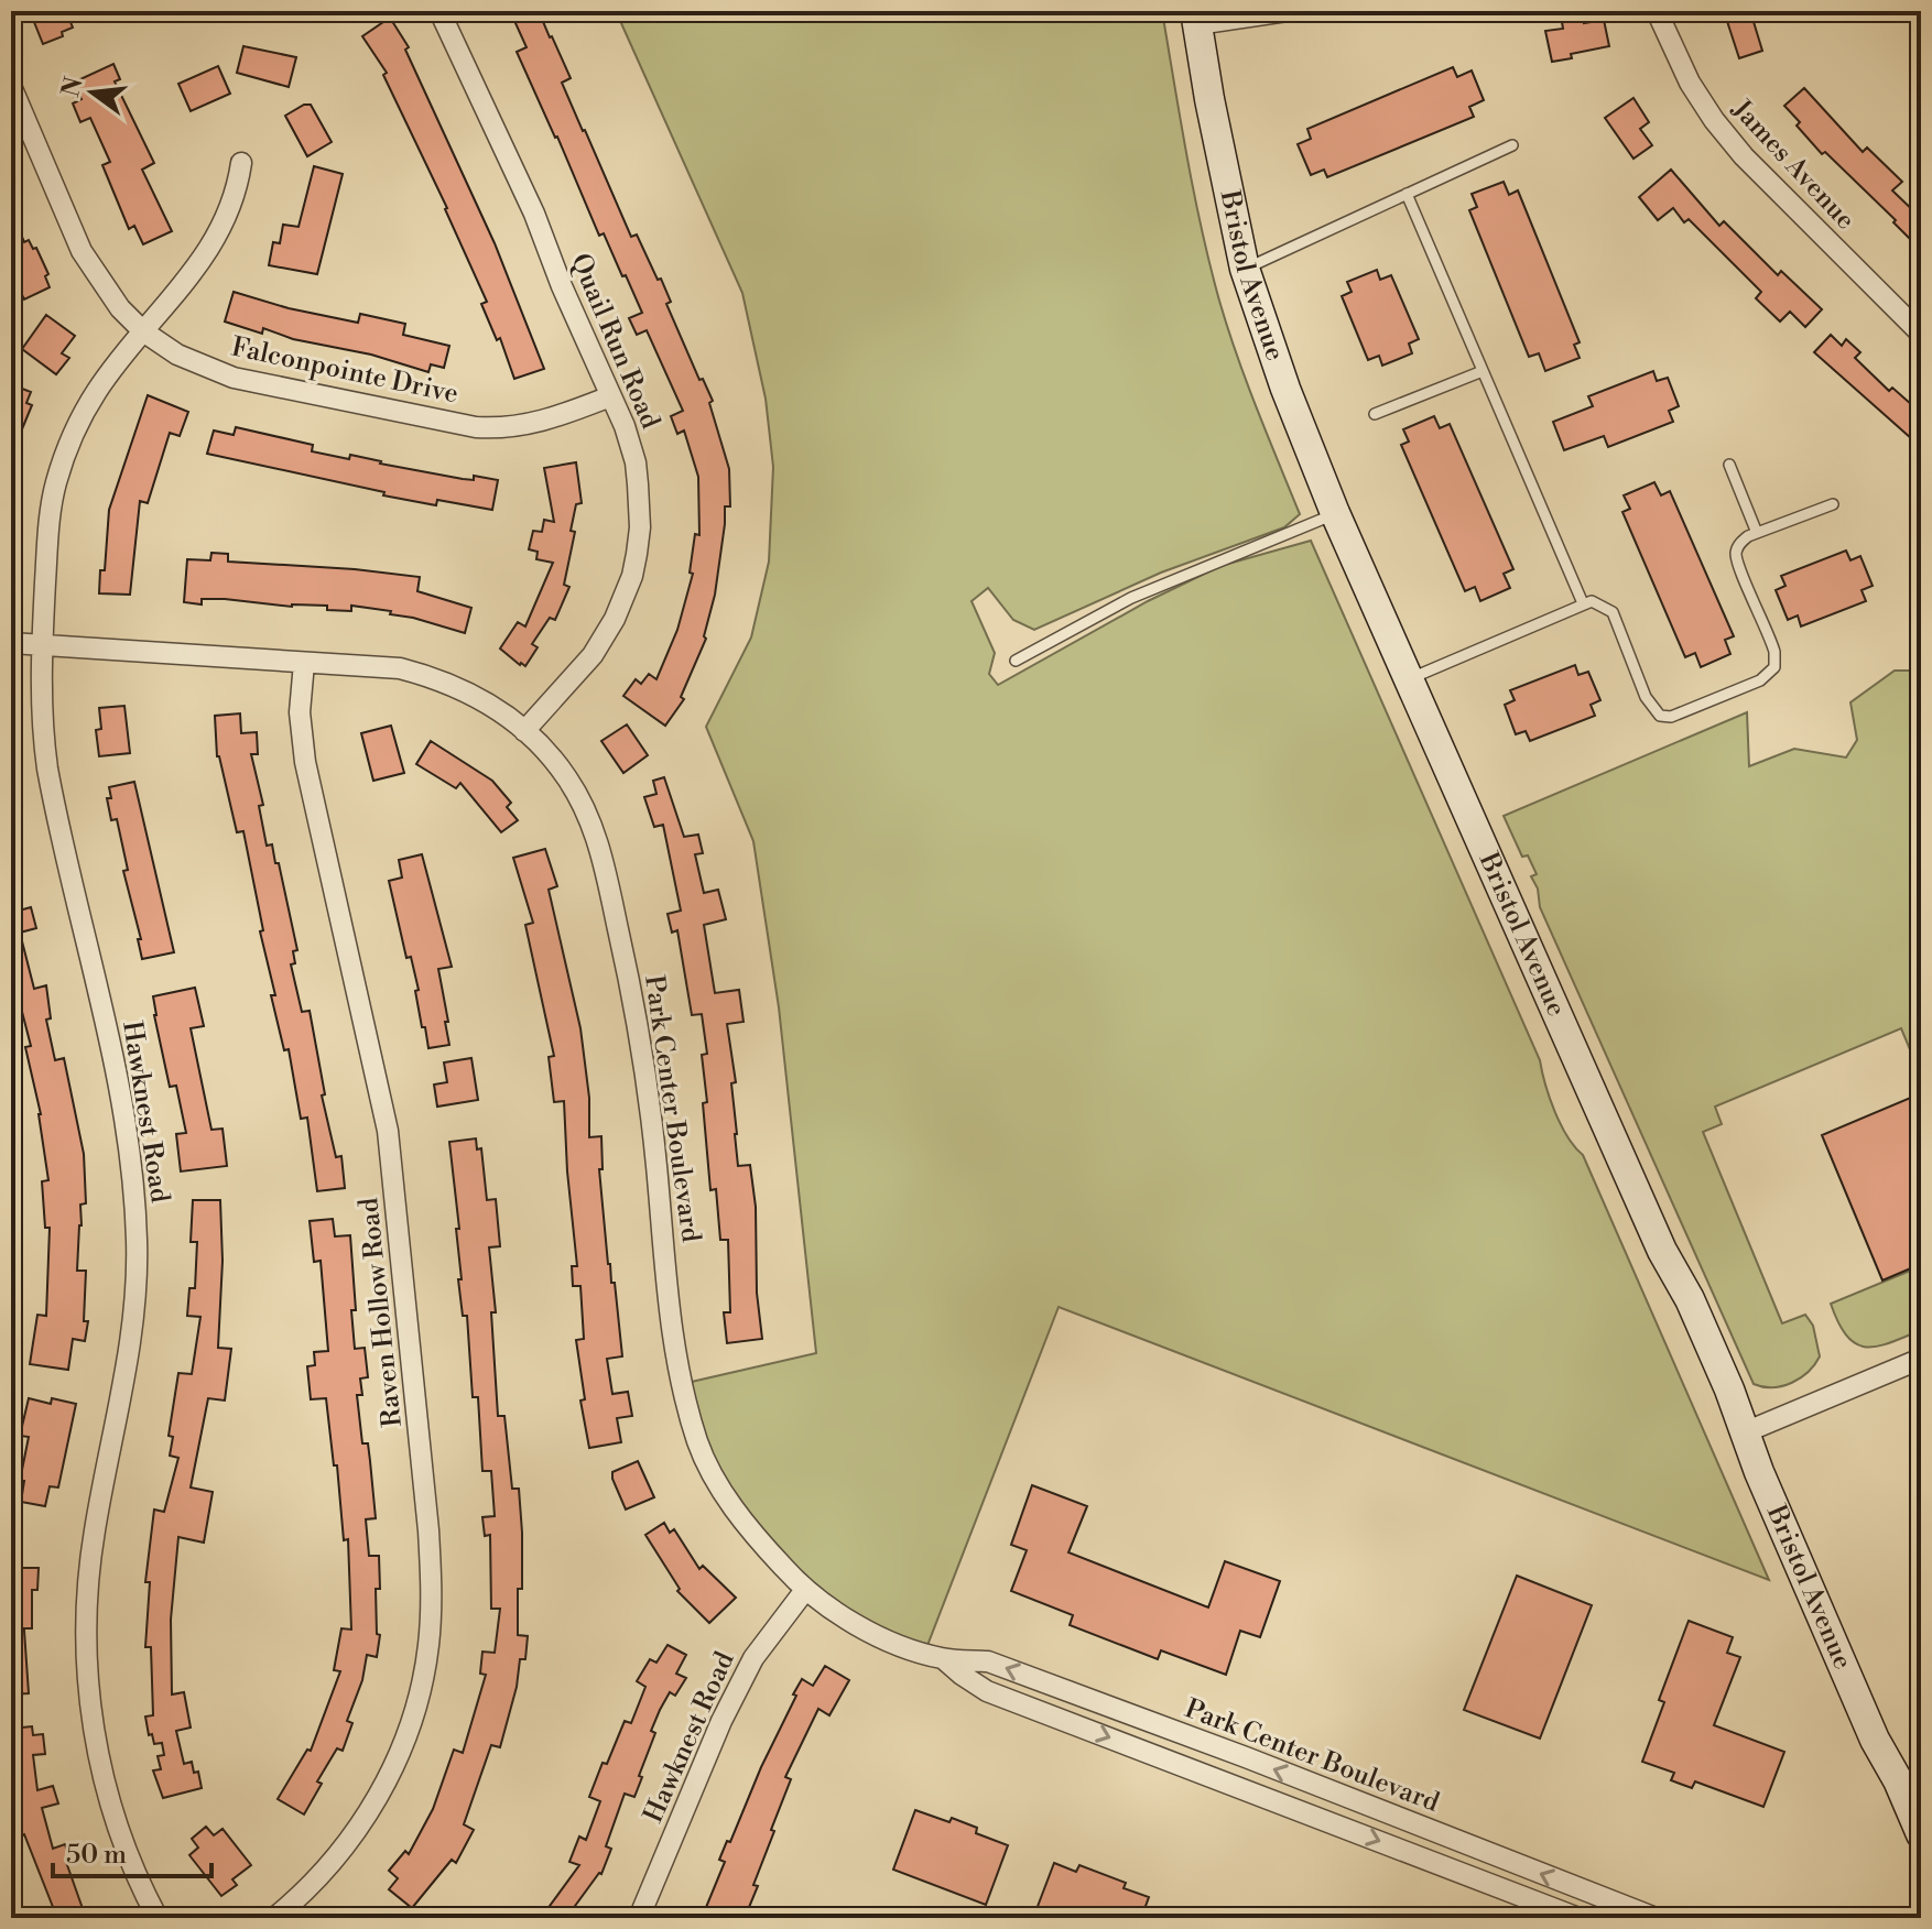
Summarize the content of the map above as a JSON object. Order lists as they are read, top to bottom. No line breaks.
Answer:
{"streets":{"street":["James Avenue","Bristol Avenue","Quail Run Road","Falconpointe Drive","Park Center Boulevard","Hawknest Road","Raven Hollow Road"]},"crossings":[["Quail Run Road","Falconpointe Drive"],["Quail Run Road","Park Center Boulevard"],["Falconpointe Drive","Hawknest Road"],["Park Center Boulevard","Hawknest Road"],["Park Center Boulevard","Raven Hollow Road"]],"scale_bar":"50 m","north":"left"}
